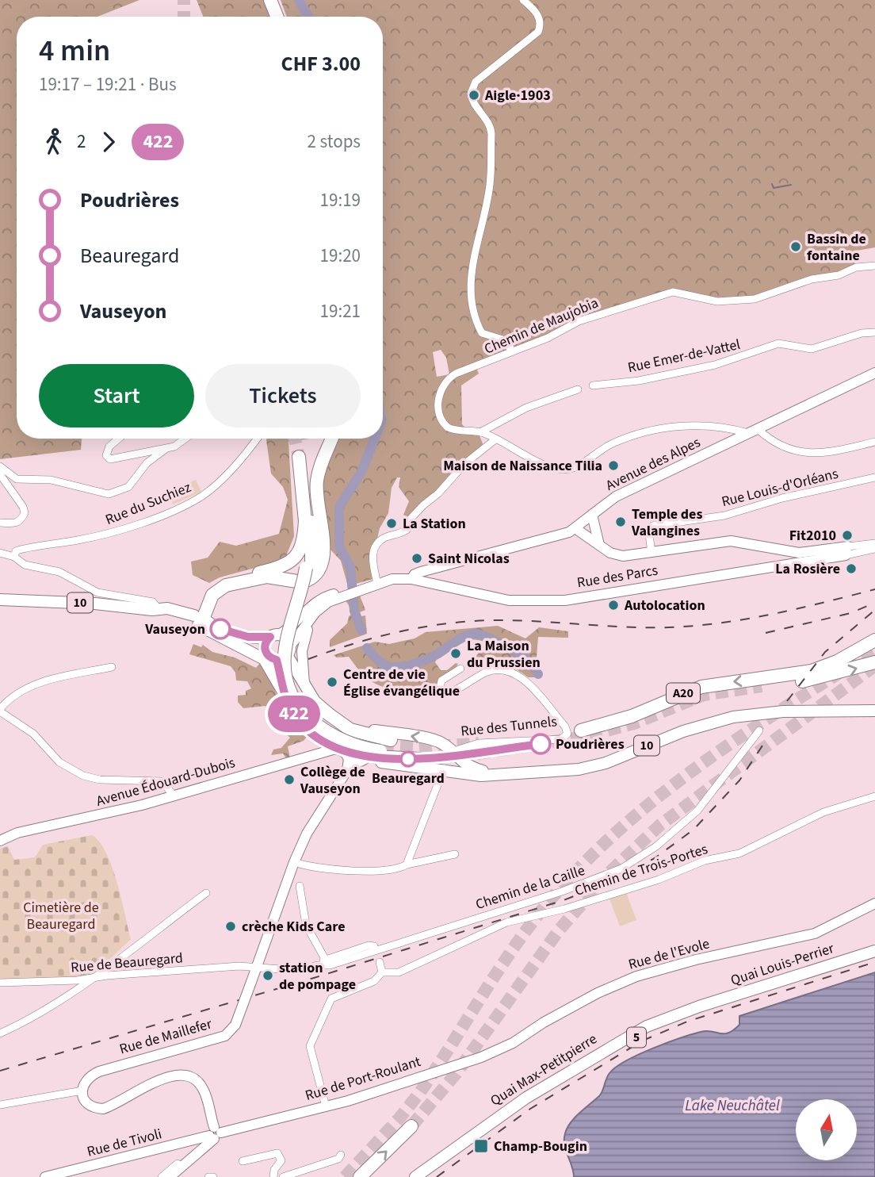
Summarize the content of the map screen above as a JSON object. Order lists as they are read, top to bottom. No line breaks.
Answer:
{"streets":{"highway":["A20"],"main road":["10","Rue des Tunnels","Quai Louis-Perrier","5","Quai Max-Petitpierre"],"street":["Chemin de Maujobia","Rue Emer-de-Vattel","Avenue des Alpes","Rue Louis-d'Orléans","Rue du Suchiez","Rue des Parcs","Avenue Édouard-Dubois","Chemin de Trois-Portes","Chemin de la Caille","Rue de l'Evole","Rue de Beauregard","Rue de Maillefer","Rue de Port-Roulant","Rue de Tivoli"]},"crossings":[["Chemin de Maujobia","Avenue des Alpes"],["Avenue des Alpes","Rue des Parcs"],["Rue des Parcs","10"],["10","Rue des Tunnels"],["10","Avenue Édouard-Dubois"],["A20","Rue des Tunnels"],["Chemin de la Caille","Rue de Beauregard"],["Chemin de la Caille","Rue de Maillefer"],["Rue de l'Evole","Rue de Port-Roulant"],["Rue de Beauregard","Rue de Maillefer"],["Quai Louis-Perrier","Quai Max-Petitpierre"],["Rue de Port-Roulant","Rue de Tivoli"]],"one_way":["Rue des Tunnels"],"water":["Lake Neuchâtel"],"parks":["Cimetière de Beauregard"],"places":{"other":["Aigle·1903","Bassin de fontaine","Maison de Naissance Tilia","Temple des Valangines","La Station","Fit2010","Saint Nicolas","La Rosière","Autolocation","Vauseyon","La Maison du Prussien","Centre de vie Église évangélique","Poudrières","Beauregard","Collège de Vauseyon","crèche Kids Care","station de pompage"],"transit":["Champ-Bougin"]},"lines":["bus line 422"],"north":"top","page":{"on_map":"422","heading":["4 min","19:17 – 19:21 · Bus","CHF 3.00"],"legs":["2","422","2 stops"],"list":[{"name":"Poudrières","value":"19:19"},{"name":"Beauregard","value":"19:20"},{"name":"Vauseyon","value":"19:21"}],"buttons":["Start","Tickets"]}}
